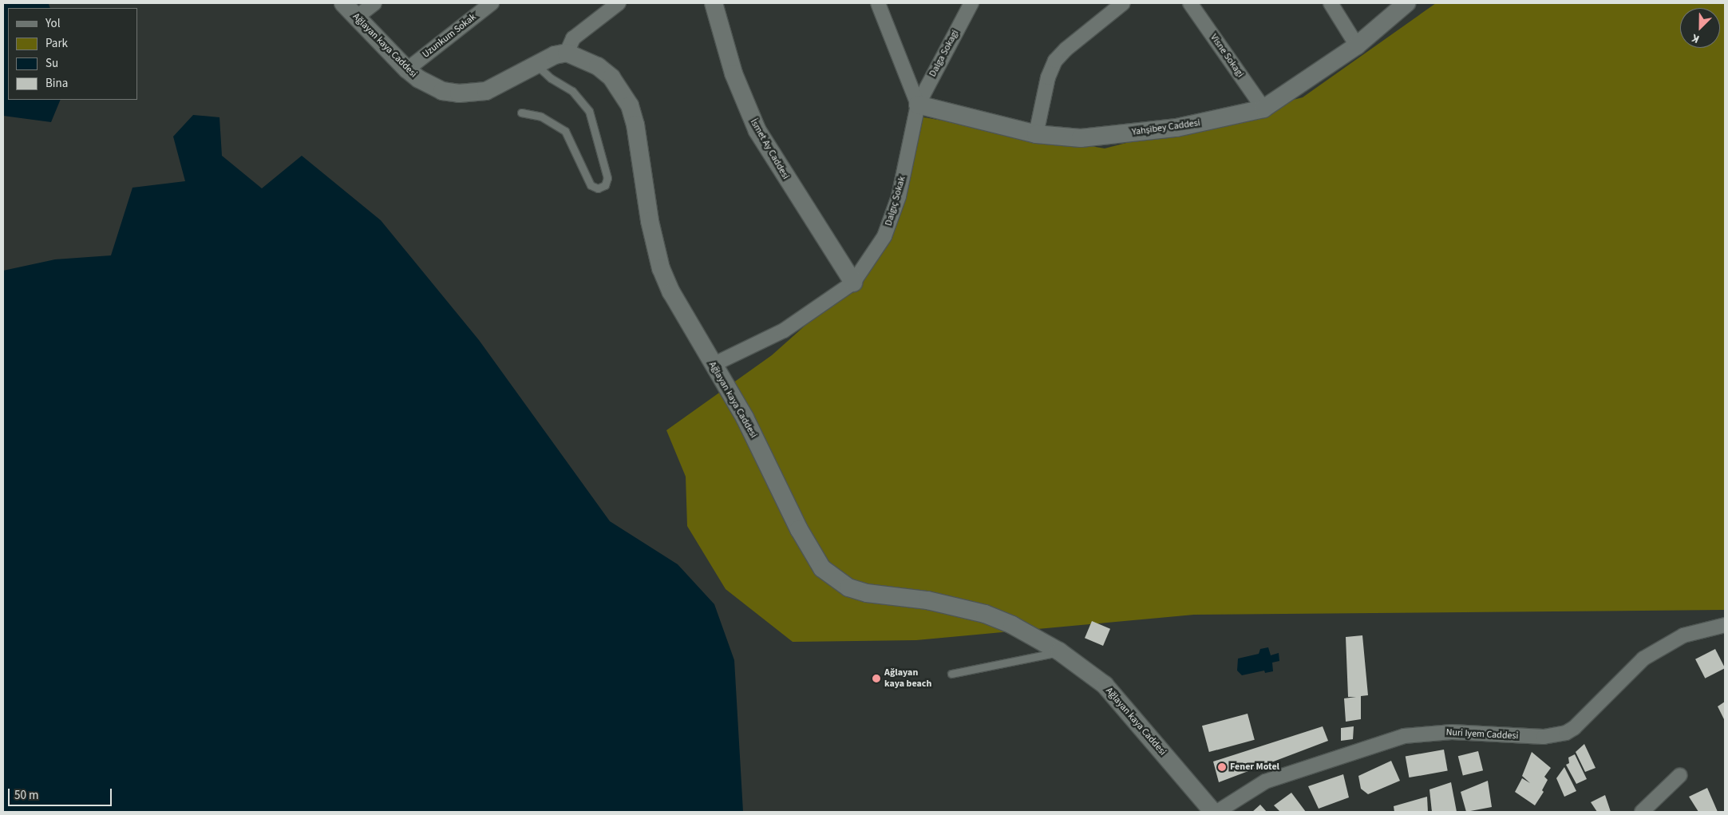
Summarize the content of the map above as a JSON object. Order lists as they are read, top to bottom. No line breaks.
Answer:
{"streets":{"street":["Uzunkum Sokak","Ağlayan kaya Caddesi","Dalga Sokagi","Visne Sokagi","Yahşibey Caddesi","İsmet Ay Caddesi","Dalgıç Sokak","Nuri Iyem Caddesi"]},"crossings":[["Uzunkum Sokak","Ağlayan kaya Caddesi"],["Ağlayan kaya Caddesi","Dalgıç Sokak"],["Dalga Sokagi","Yahşibey Caddesi"],["Dalga Sokagi","Dalgıç Sokak"],["Visne Sokagi","Yahşibey Caddesi"],["Yahşibey Caddesi","Dalgıç Sokak"],["İsmet Ay Caddesi","Dalgıç Sokak"]],"places":["Ağlayan kaya beach","Fener Motel"],"legend":["Yol","Park","Su","Bina"],"scale_bar":"50 m","north":"bottom left"}
